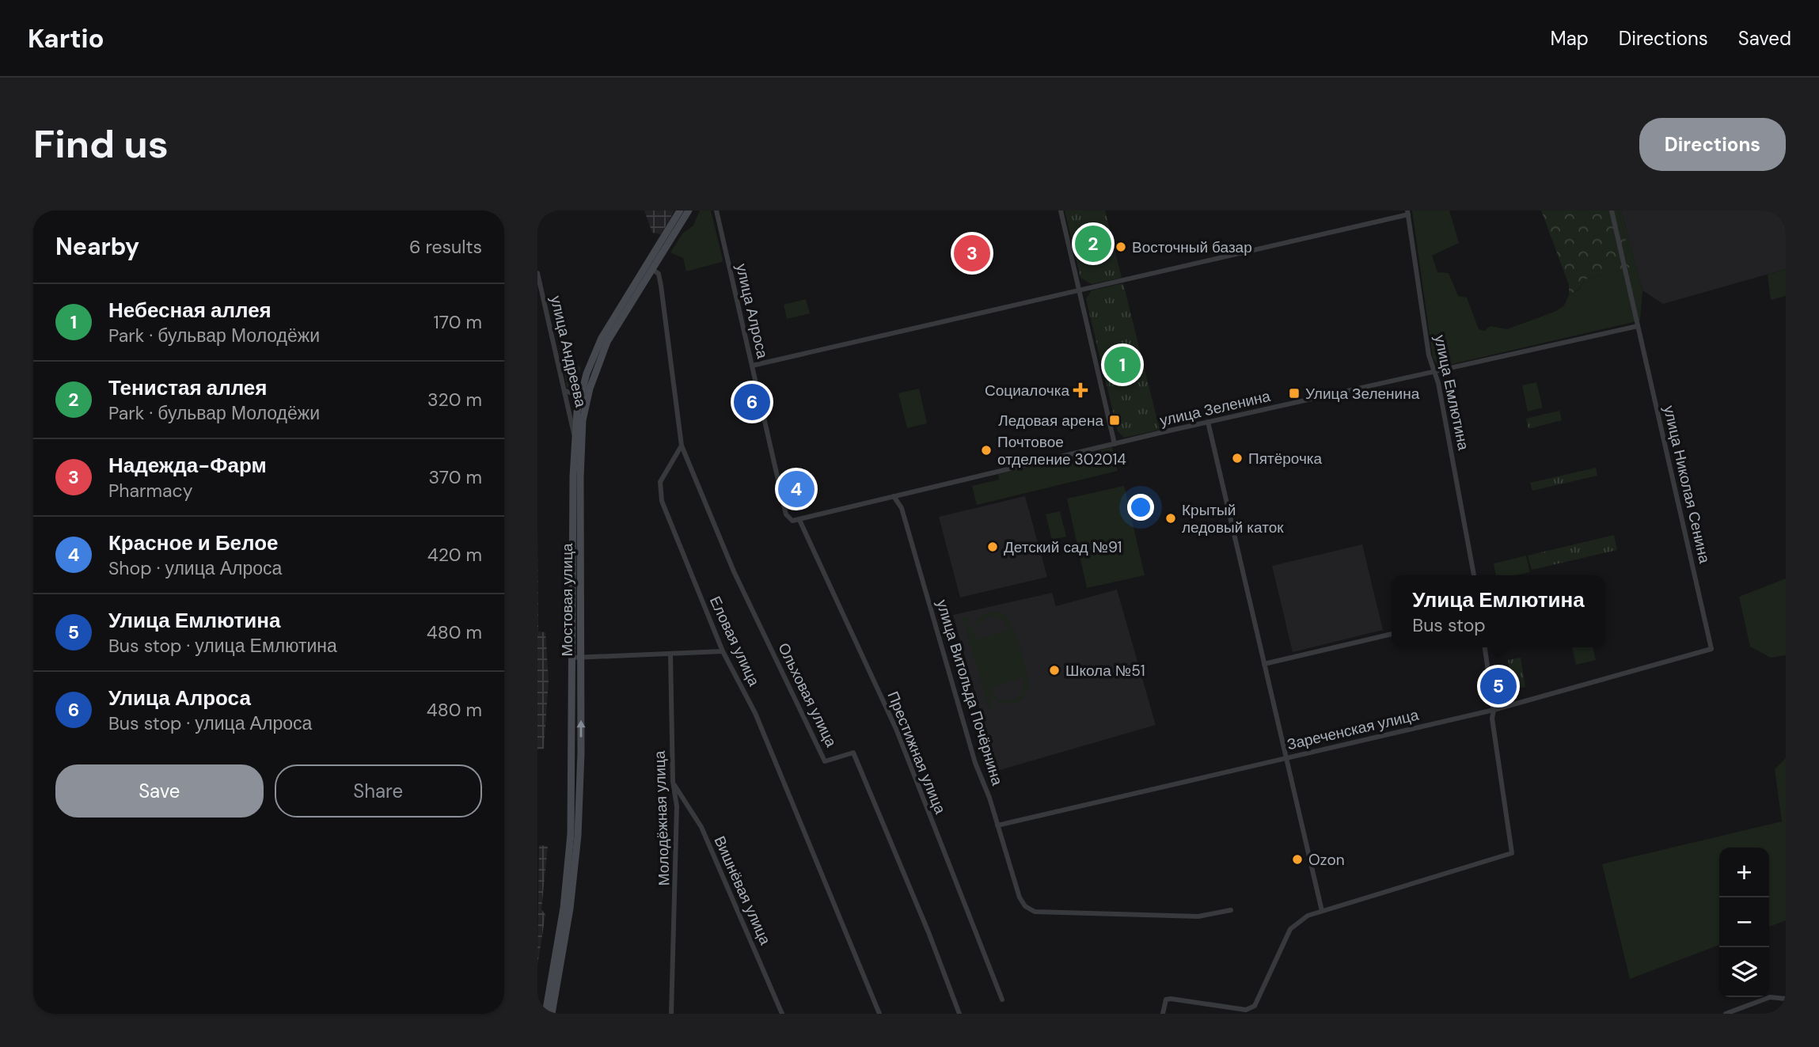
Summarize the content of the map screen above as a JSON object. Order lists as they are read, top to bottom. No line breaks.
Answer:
{"streets":{"main road":["Мостовая улица"],"street":["улица Алроса","улица Андреева","улица Емлютина","улица Зеленина","улица Николая Сенина","Еловая улица","улица Витольда Почёрнина","Ольховая улица","Зареченская улица","Престижная улица","Молодёжная улица","Вишнёвая улица"]},"crossings":[["улица Алроса","улица Зеленина"],["улица Алроса","Престижная улица"],["улица Андреева","Мостовая улица"],["улица Емлютина","улица Зеленина"],["улица Зеленина","улица Николая Сенина"],["улица Зеленина","улица Витольда Почёрнина"],["улица Зеленина","Престижная улица"],["улица Николая Сенина","Зареченская улица"],["Еловая улица","Ольховая улица"],["улица Витольда Почёрнина","Зареченская улица"],["Молодёжная улица","Вишнёвая улица"]],"places":{"other":["Восточный базар","Почтовое отделение 302014","Пятёрочка","Крытый ледовый каток","Детский сад №91","Школа №51","Ozon"],"health":["Социалочка"],"transit":["Улица Зеленина","Ледовая арена"]},"page":{"header":"Kartio","nav":["Map","Directions","Saved"],"buttons":["Directions",["Save","Share"]],"title":"Find us","heading":["Nearby","6 results"],"pins":["2","3","1","6","4","5"],"list":[{"mark":"1","name":"Небесная аллея","note":"Park · бульвар Молодёжи","value":"170 m"},{"mark":"2","name":"Тенистая аллея","note":"Park · бульвар Молодёжи","value":"320 m"},{"mark":"3","name":"Надежда-Фарм","note":"Pharmacy","value":"370 m"},{"mark":"4","name":"Красное и Белое","note":"Shop · улица Алроса","value":"420 m"},{"mark":"5","name":"Улица Емлютина","note":"Bus stop · улица Емлютина","value":"480 m"},{"mark":"6","name":"Улица Алроса","note":"Bus stop · улица Алроса","value":"480 m"}],"popup":["Улица Емлютина","Bus stop"],"map_buttons":["+","−"]}}
